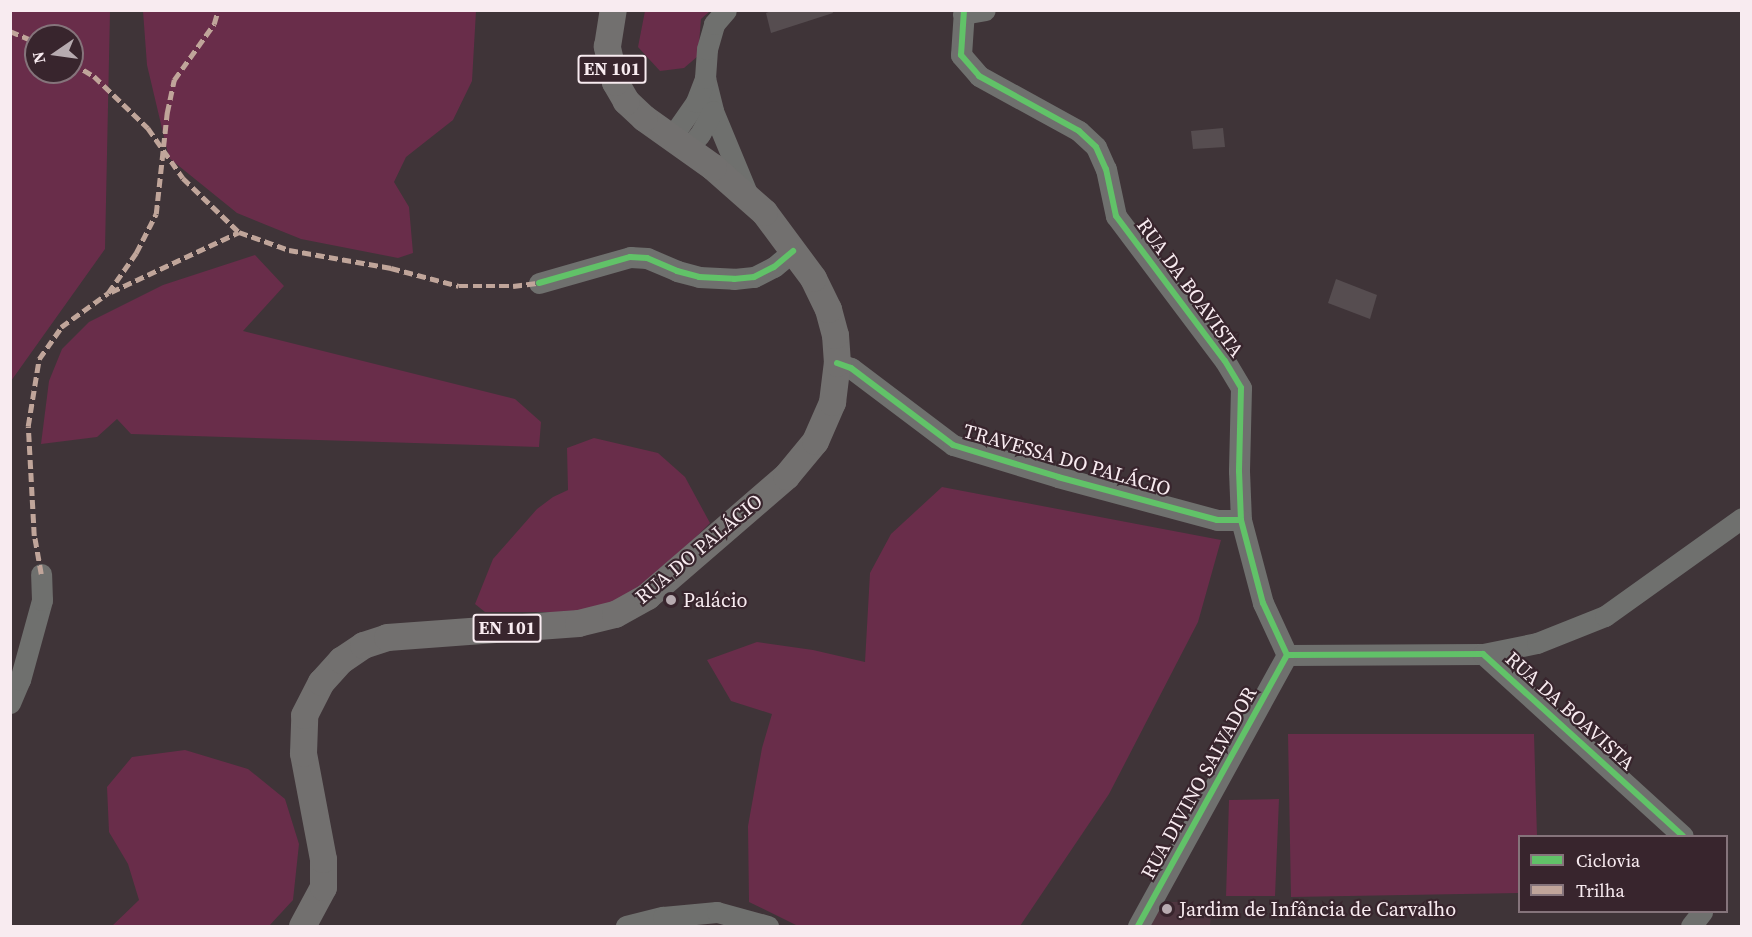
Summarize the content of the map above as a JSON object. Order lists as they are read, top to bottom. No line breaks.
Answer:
{"streets":{"main road":["EN 101","RUA DO PALÁCIO"],"street":["RUA DA BOAVISTA","TRAVESSA DO PALÁCIO","RUA DIVINO SALVADOR"]},"crossings":[["EN 101","TRAVESSA DO PALÁCIO"],["EN 101","RUA DO PALÁCIO"],["RUA DA BOAVISTA","TRAVESSA DO PALÁCIO"],["RUA DA BOAVISTA","RUA DIVINO SALVADOR"],["TRAVESSA DO PALÁCIO","RUA DO PALÁCIO"]],"places":["Palácio","Jardim de Infância de Carvalho"],"legend":["Ciclovia","Trilha"],"north":"left"}
